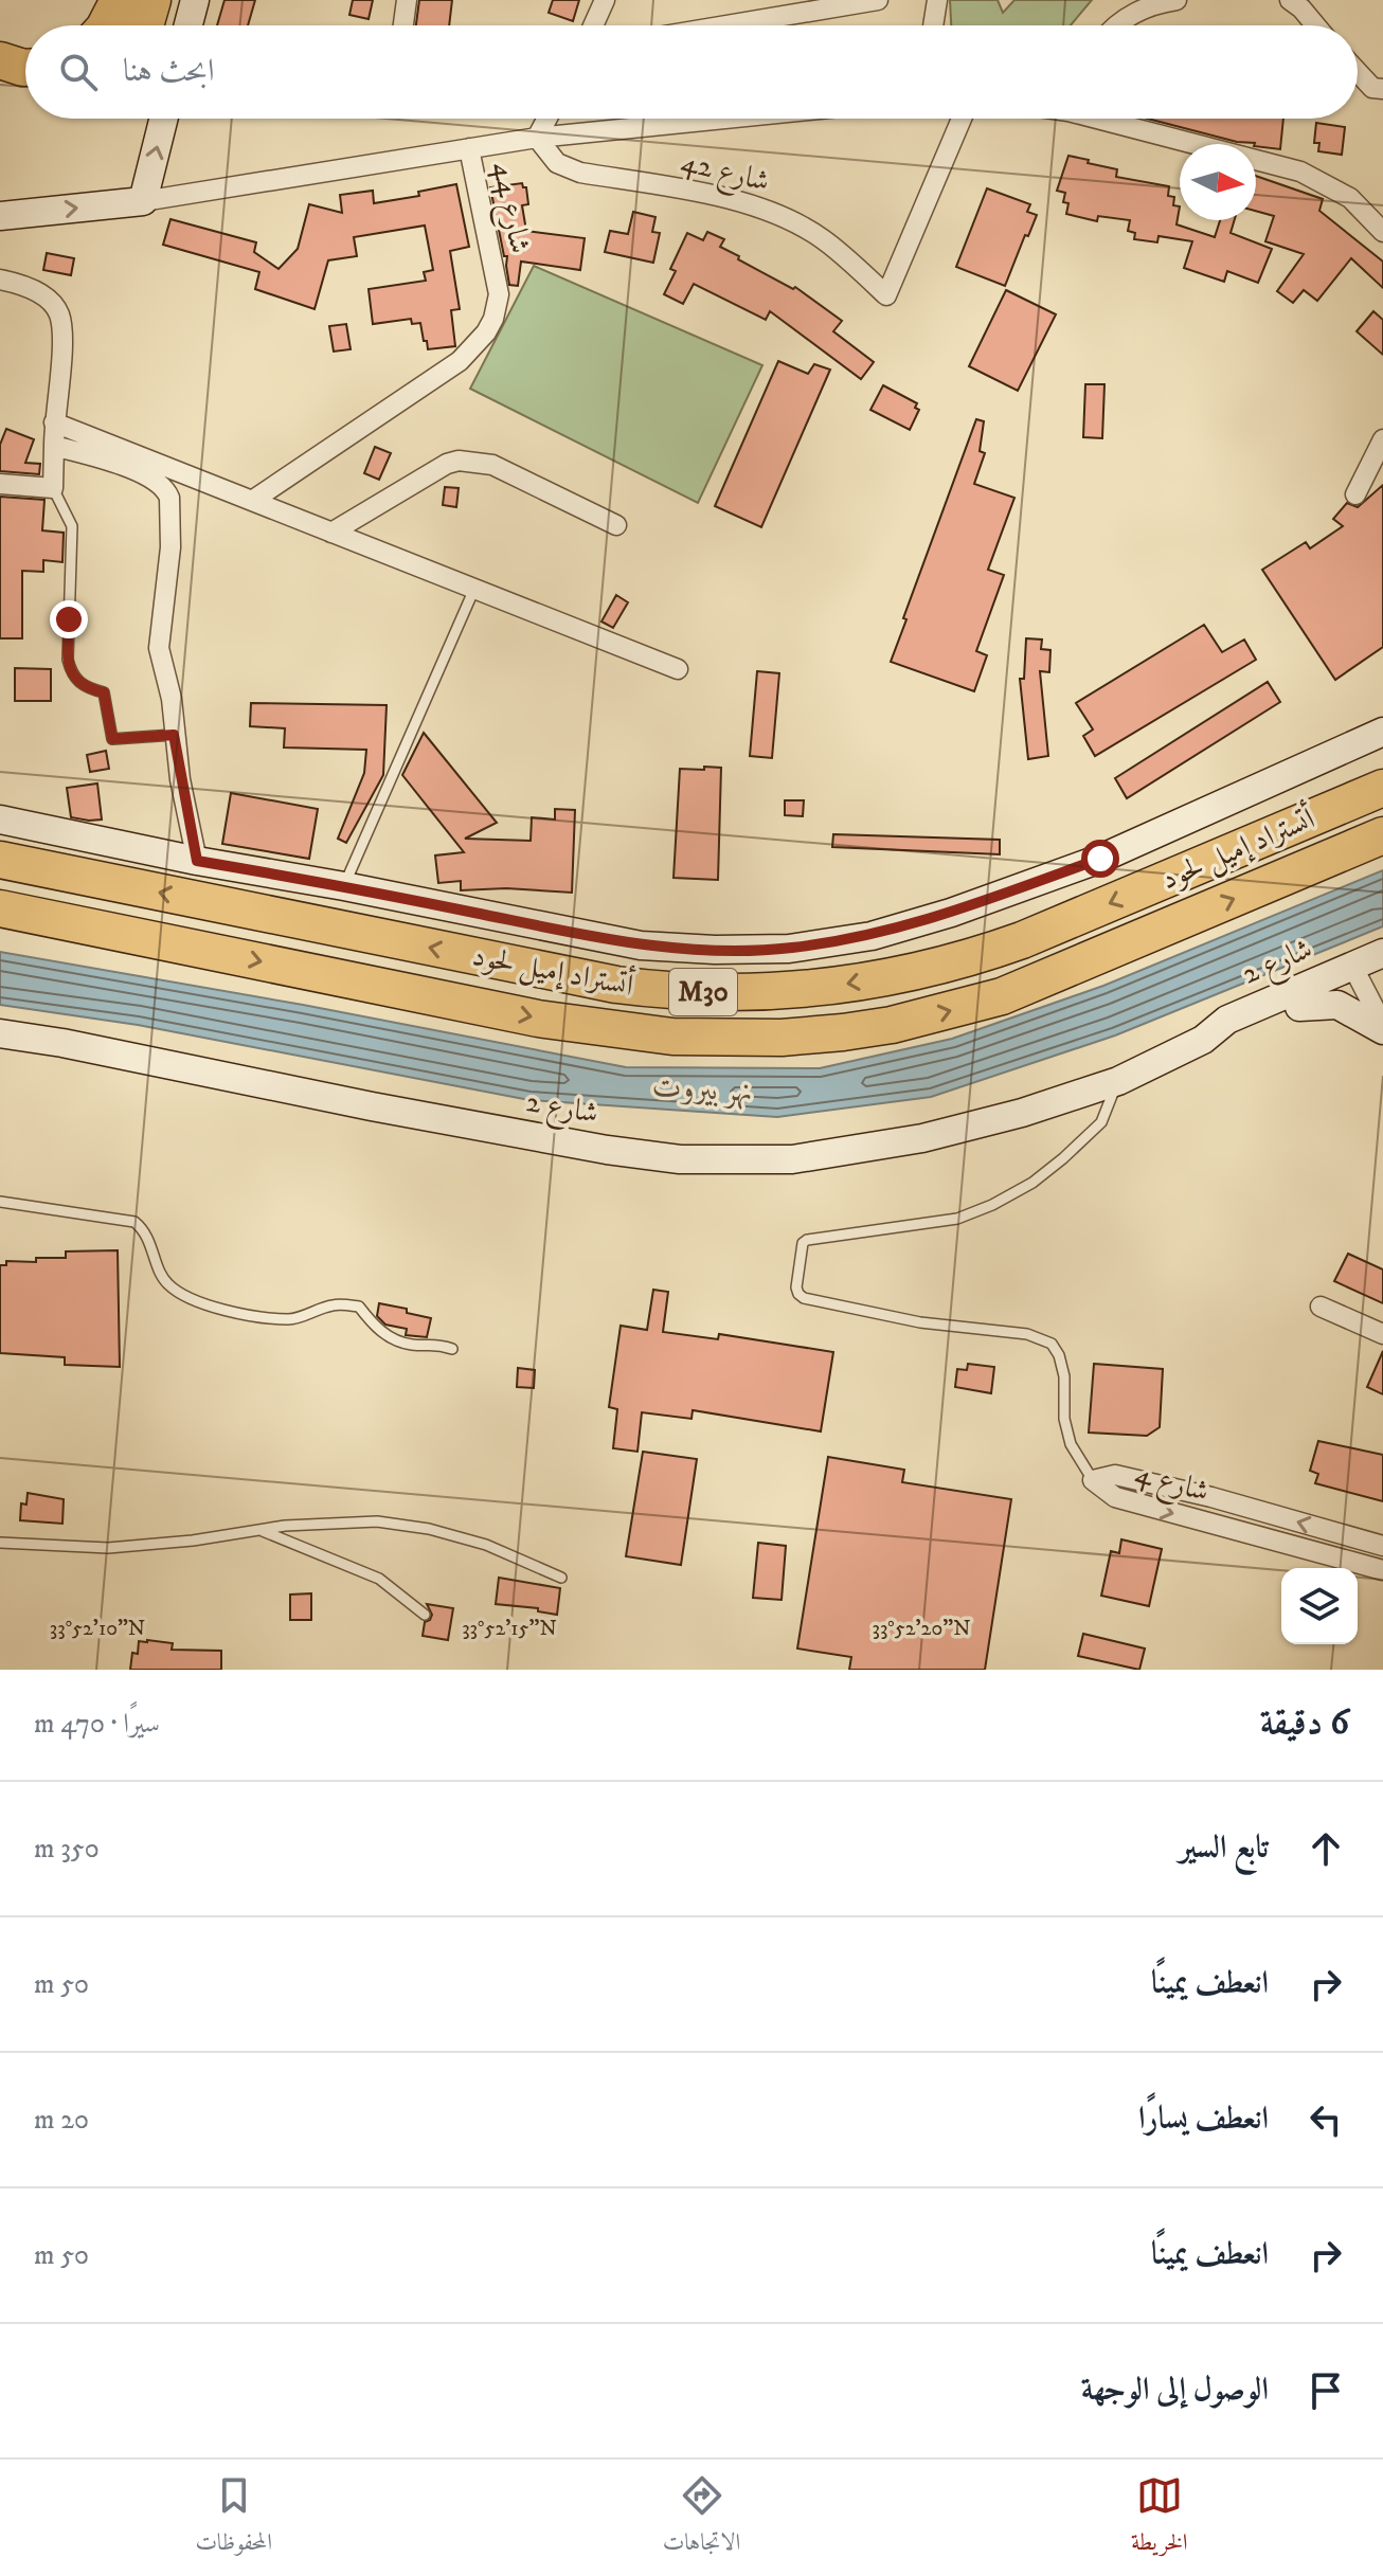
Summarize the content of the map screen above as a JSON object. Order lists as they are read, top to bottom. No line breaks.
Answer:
{"streets":{"highway":["أتستراد إميل لحود","M30"],"street":["شارع 42","شارع 44","شارع 2","شارع 4"]},"water":["نهر بيروت"],"north":"right","page":{"search":"ابحث هنا","heading":["6 دقيقة","سيرًا · 470 m"],"list":[["تابع السير","350 m"],["انعطف يمينًا","50 m"],["انعطف يسارًا","20 m"],["انعطف يمينًا","50 m"],"الوصول إلى الوجهة"],"nav":["الخريطة","الاتجاهات","المحفوظات"]},"coordinates":["33°52'10\"N","33°52'15\"N","33°52'20\"N"]}
